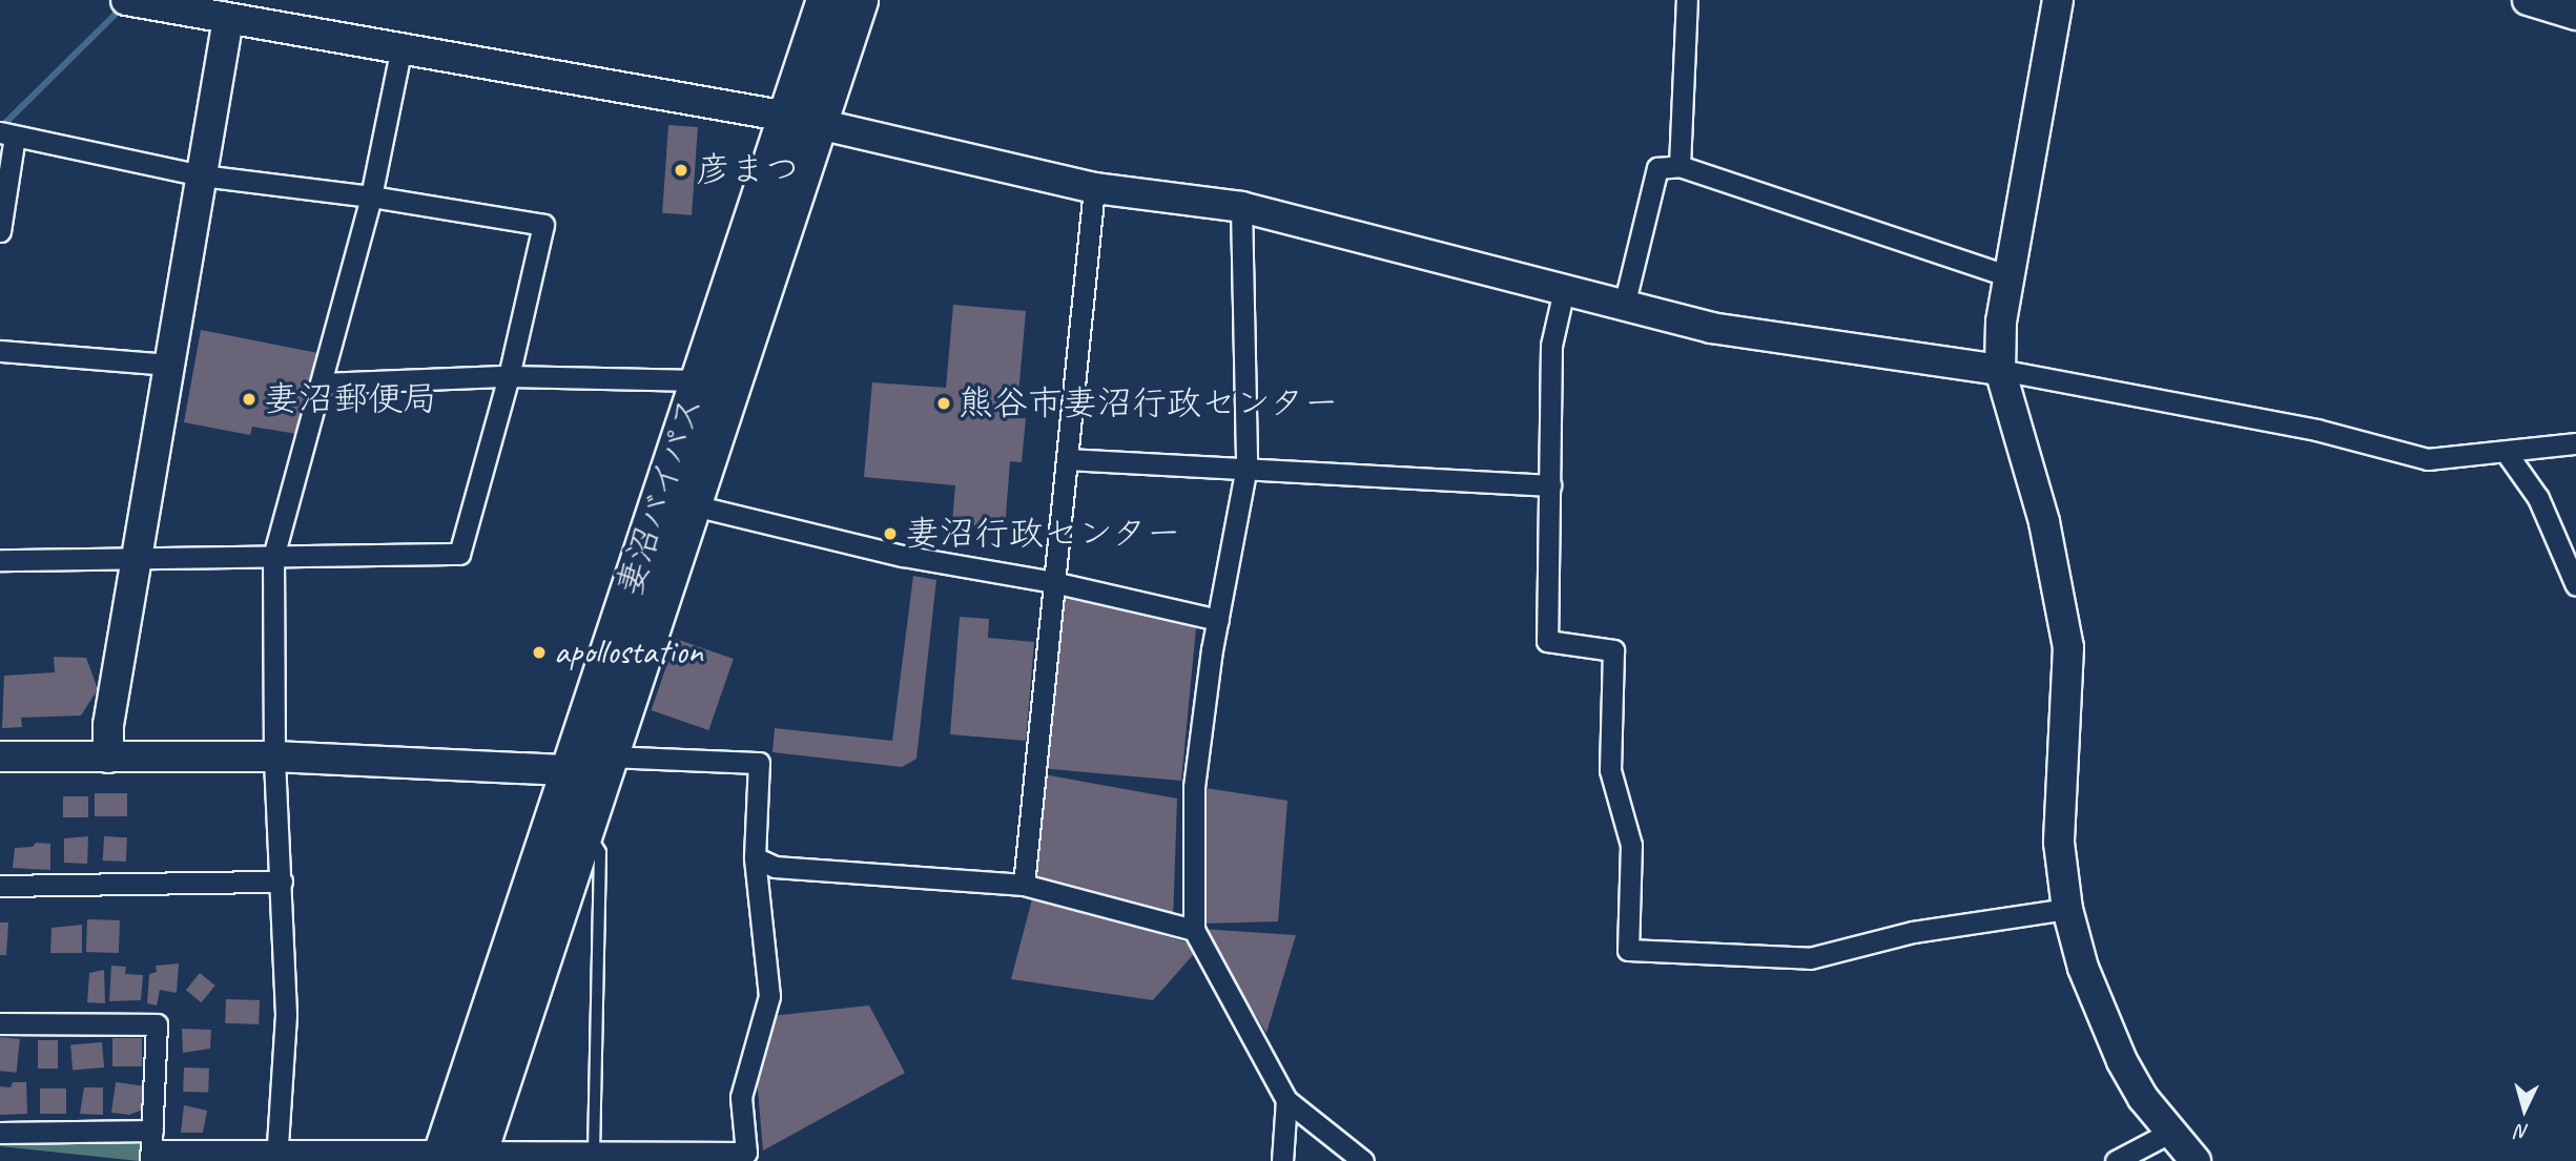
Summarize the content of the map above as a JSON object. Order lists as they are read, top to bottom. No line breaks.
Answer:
{"streets":{"highway":["妻沼バイパス"]},"places":["彦まつ","妻沼郵便局","熊谷市妻沼行政センター","妻沼行政センター","apollostation"],"north":"bottom"}
